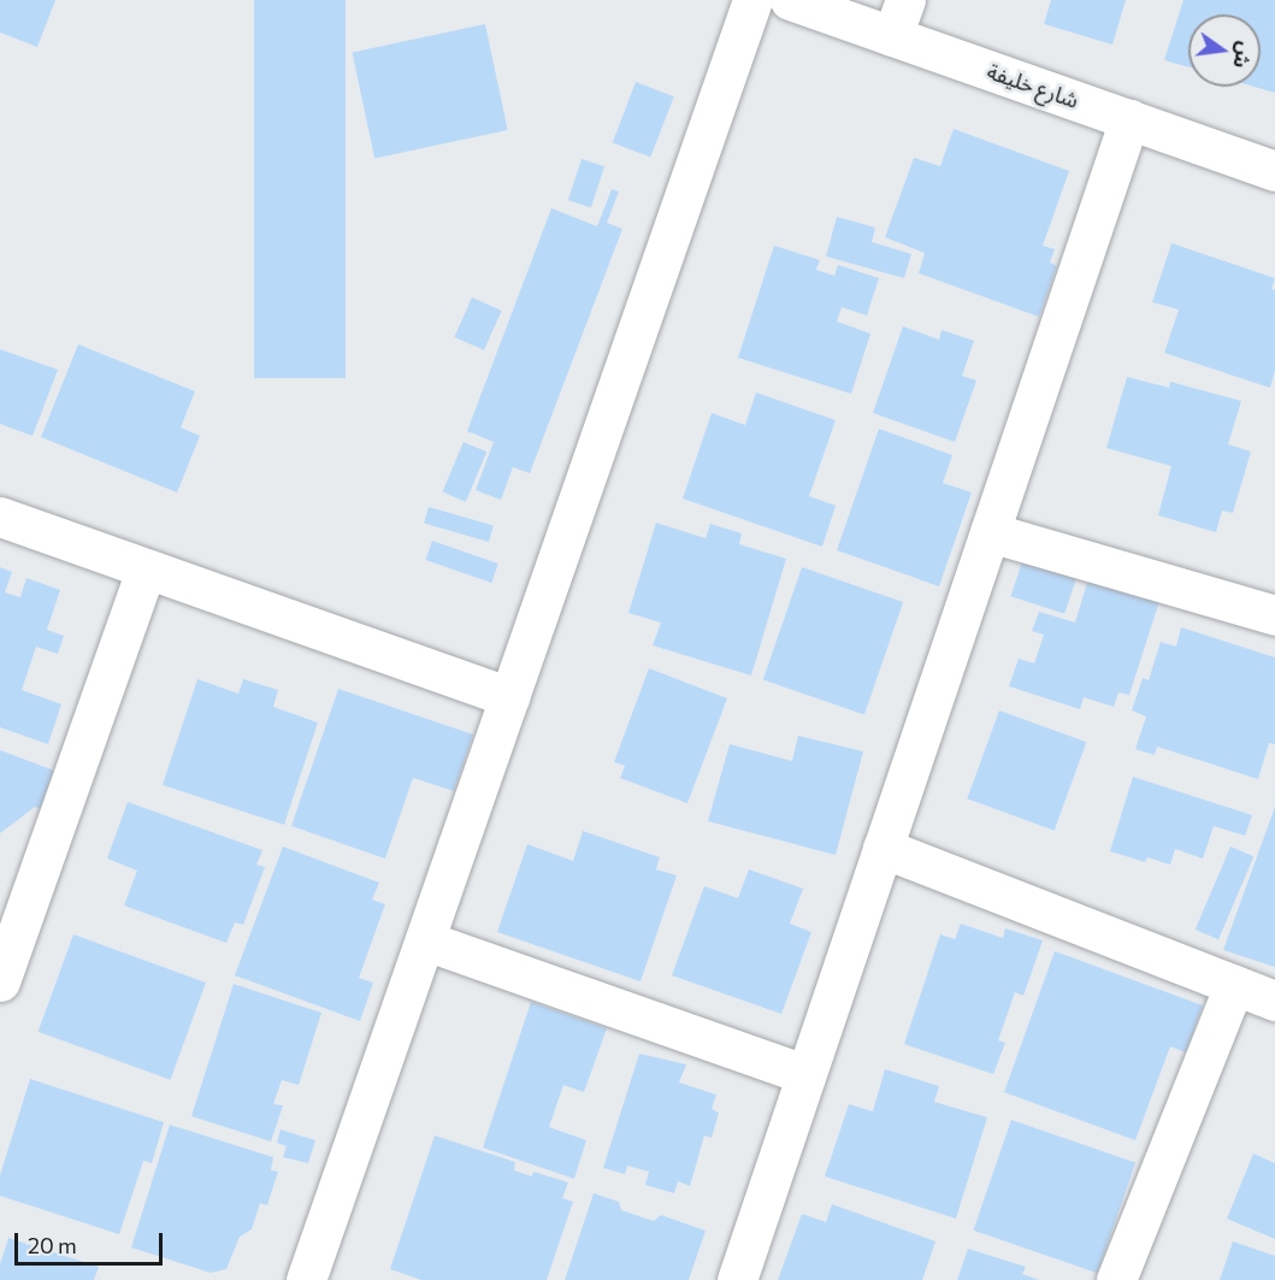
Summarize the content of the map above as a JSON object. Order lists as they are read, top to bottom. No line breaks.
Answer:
{"streets":{"street":["شارع خليفة"]},"scale_bar":"20 m","north":"right"}
